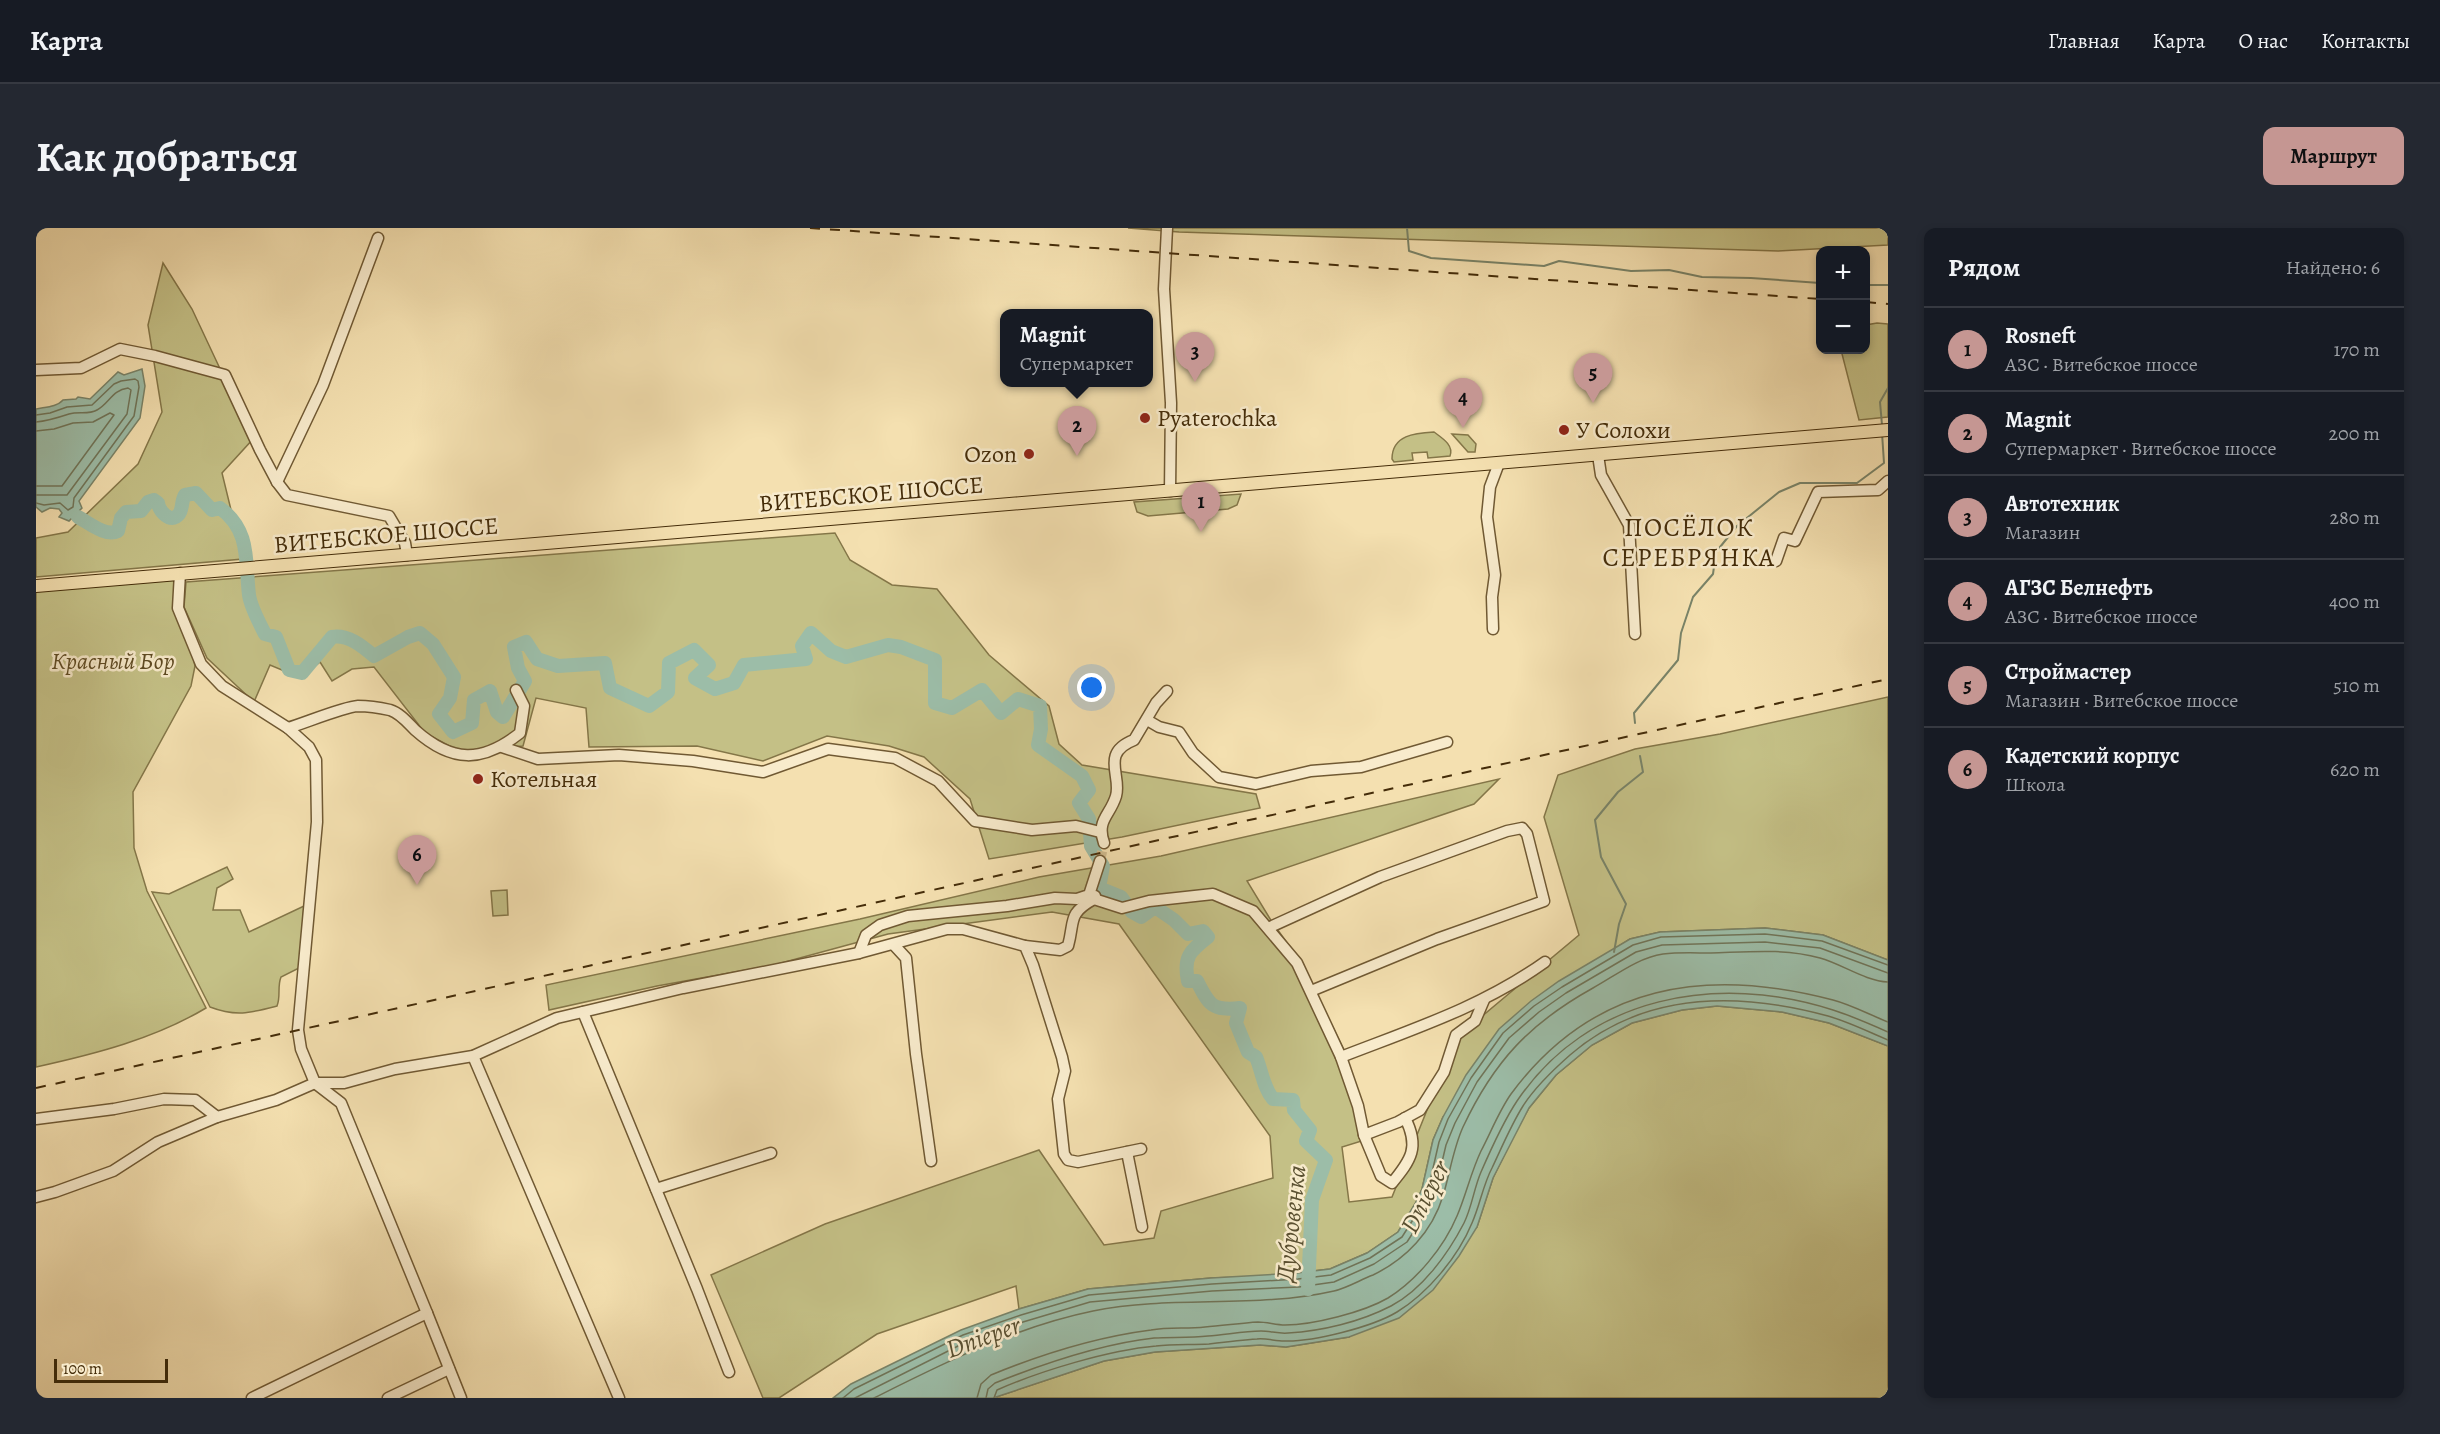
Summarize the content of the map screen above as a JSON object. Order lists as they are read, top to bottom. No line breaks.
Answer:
{"streets":{"main road":["ВИТЕБСКОЕ ШОССЕ"]},"districts":["ПОСЁЛОК СЕРЕБРЯНКА"],"water":["Dnieper","Дубровенка"],"parks":["Красный Бор"],"places":["Pyaterochka","У Солохи","Ozon","Котельная"],"scale_bar":"100 m","page":{"header":"Карта","nav":["Главная","Карта","О нас","Контакты"],"buttons":"Маршрут","title":"Как добраться","heading":["Рядом","Найдено: 6"],"map_buttons":["+","−"],"list":[{"mark":"1","name":"Rosneft","note":"АЗС · Витебское шоссе","value":"170 m"},{"mark":"2","name":"Magnit","note":"Супермаркет · Витебское шоссе","value":"200 m"},{"mark":"3","name":"Автотехник","note":"Магазин","value":"280 m"},{"mark":"4","name":"АГЗС Белнефть","note":"АЗС · Витебское шоссе","value":"400 m"},{"mark":"5","name":"Строймастер","note":"Магазин · Витебское шоссе","value":"510 m"},{"mark":"6","name":"Кадетский корпус","note":"Школа","value":"620 m"}],"popup":["Magnit","Супермаркет"],"pins":["3","5","4","2","1","6"],"scale":"100 m"}}
